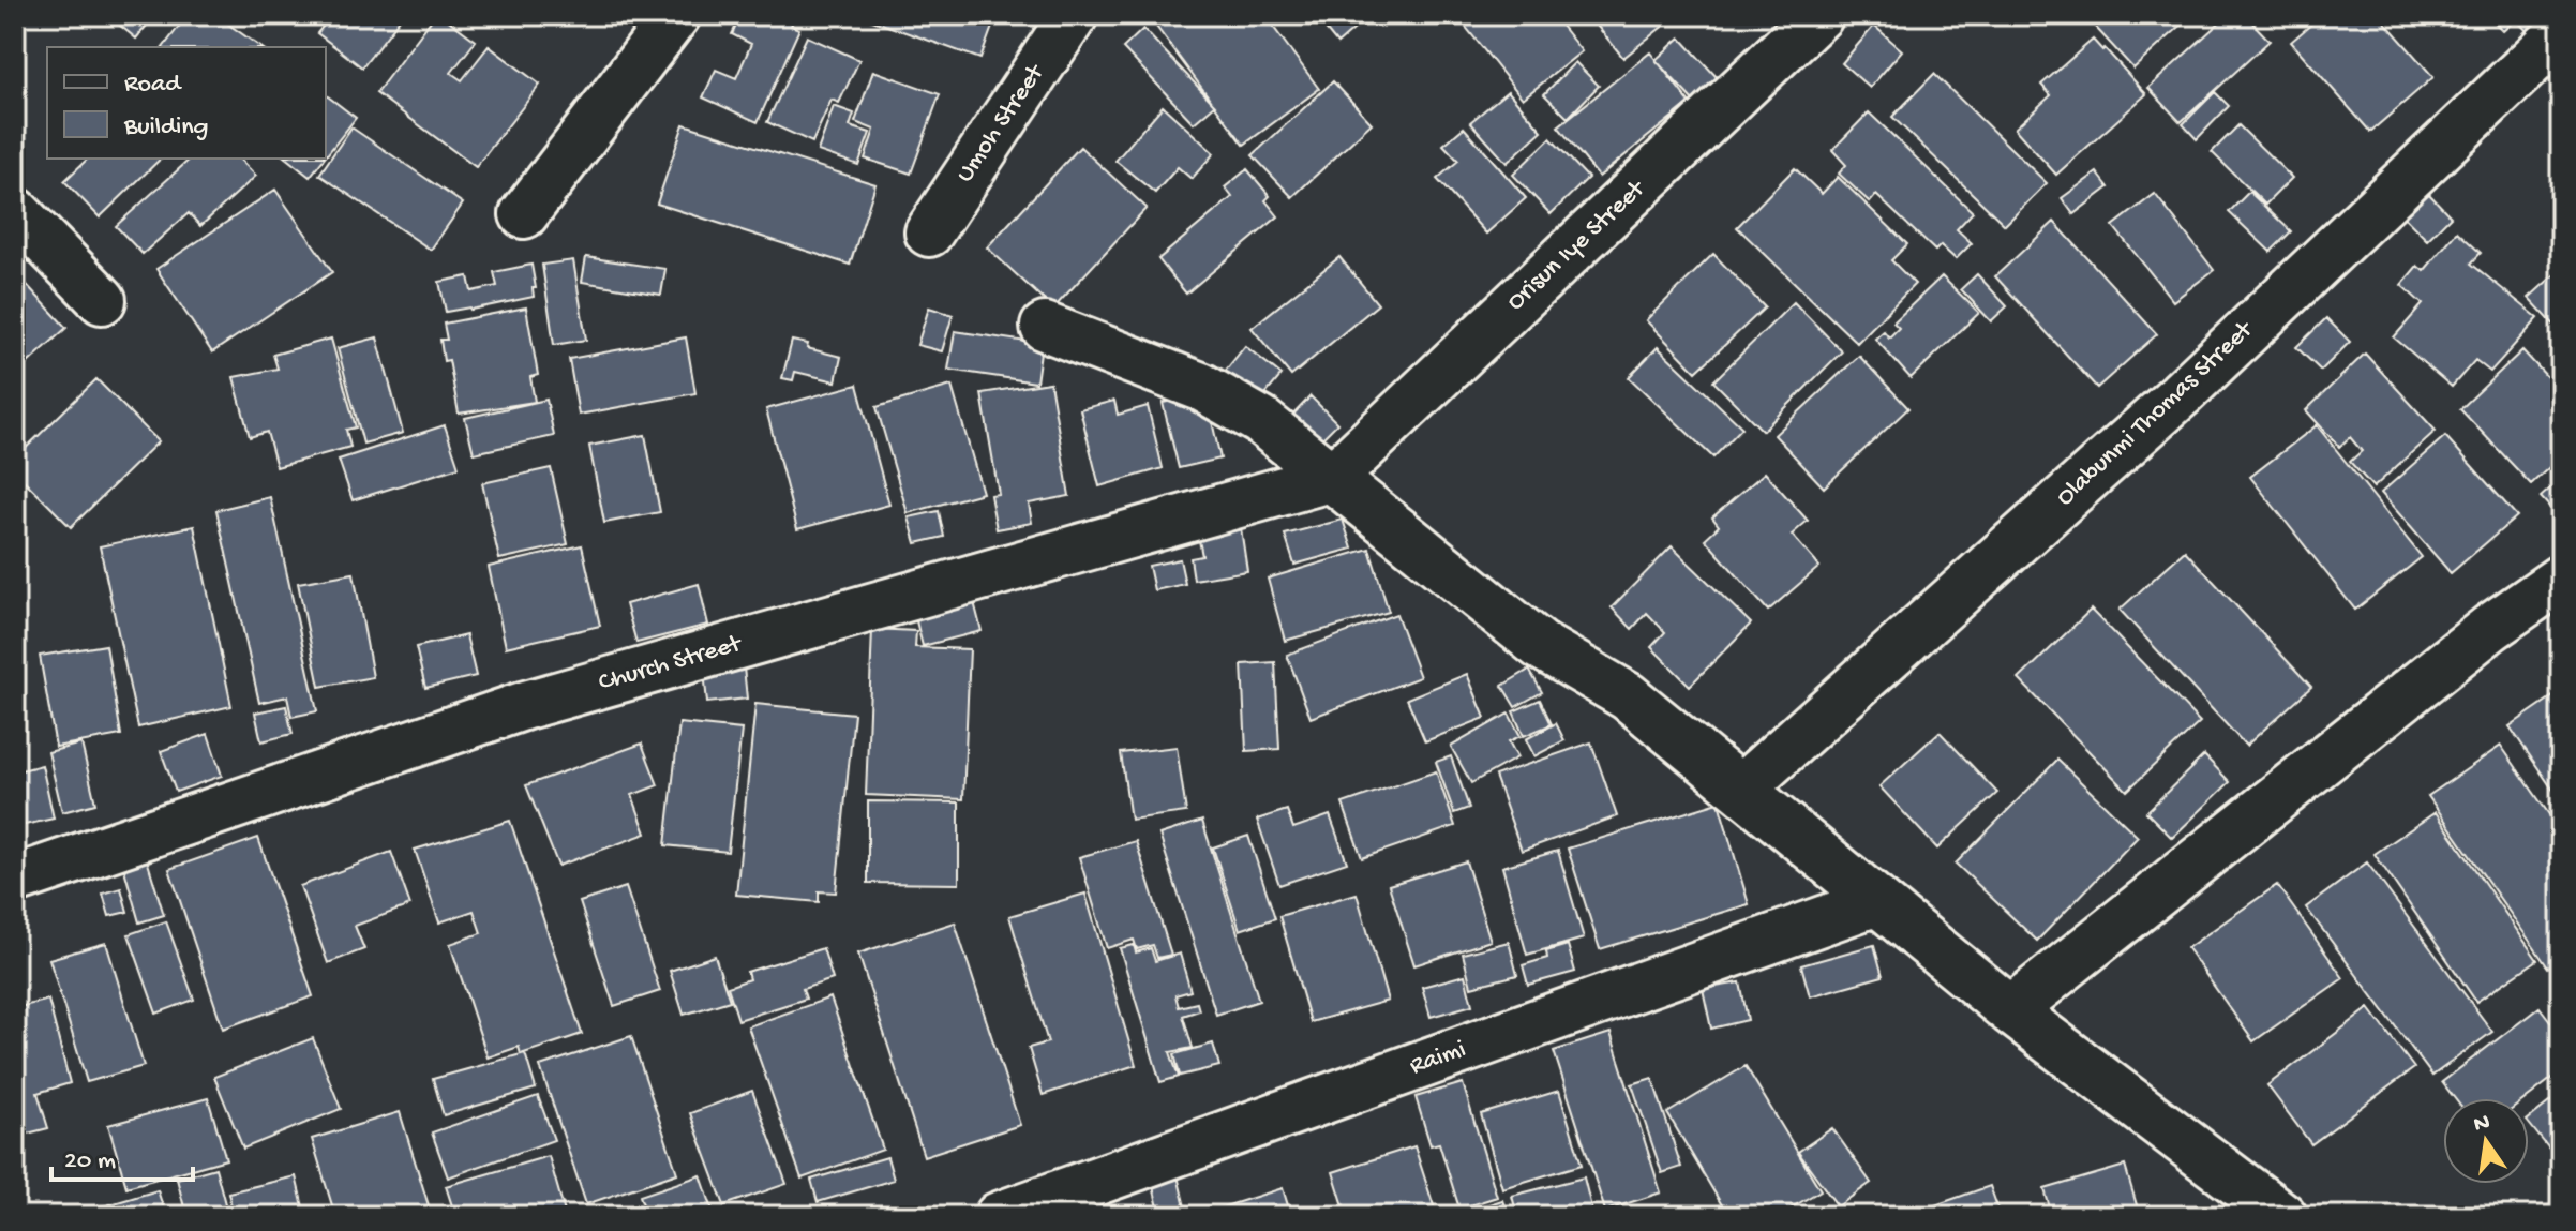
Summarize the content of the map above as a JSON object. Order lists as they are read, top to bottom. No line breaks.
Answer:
{"streets":{"street":["Umoh Street","Orisun Iye Street","Olabunmi Thomas Street","Church Street","Raimi"]},"crossings":[["Orisun Iye Street","Church Street"]],"legend":["Road","Building"],"scale_bar":"20 m","north":"top"}
